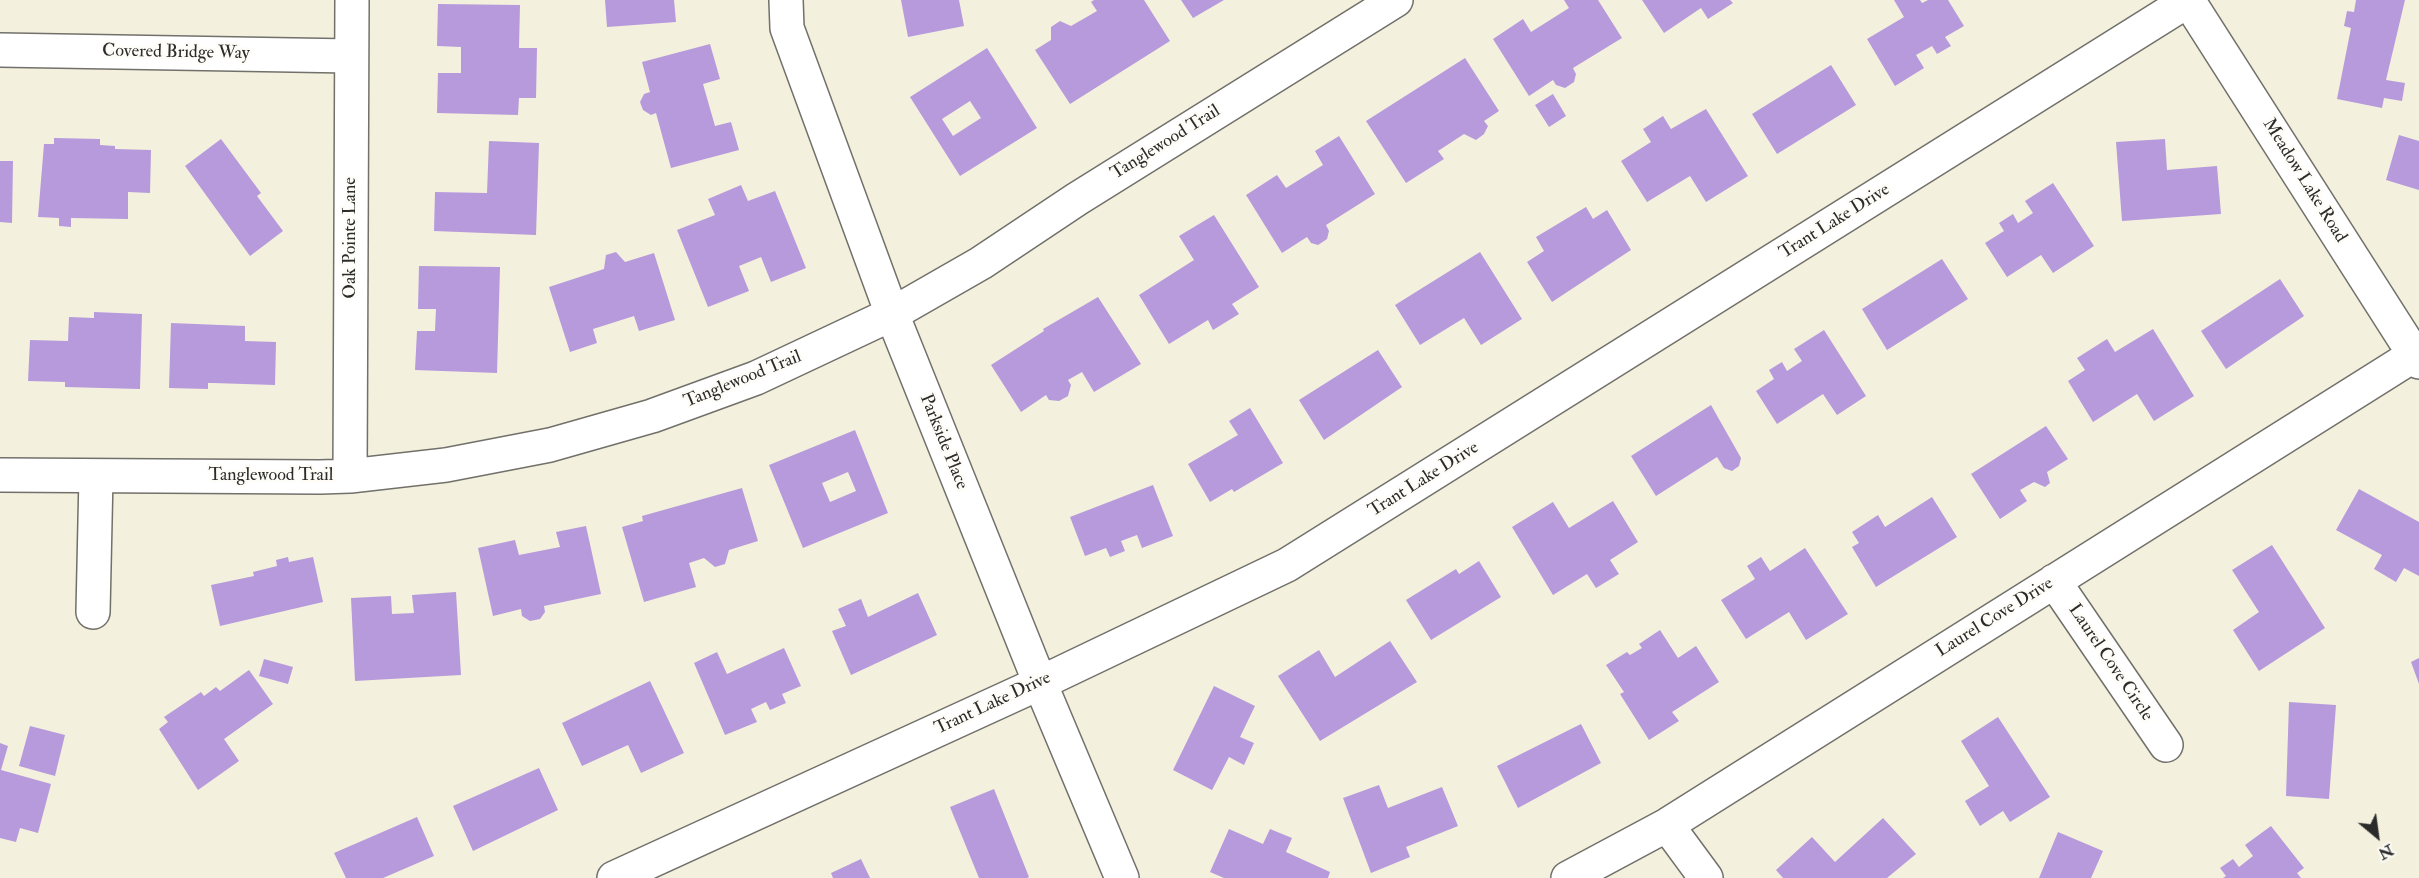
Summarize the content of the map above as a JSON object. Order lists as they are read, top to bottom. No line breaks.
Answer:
{"streets":{"street":["Covered Bridge Way","Tanglewood Trail","Meadow Lake Road","Trant Lake Drive","Oak Pointe Lane","Parkside Place","Laurel Cove Drive","Laurel Cove Circle"]},"crossings":[["Covered Bridge Way","Oak Pointe Lane"],["Tanglewood Trail","Oak Pointe Lane"],["Tanglewood Trail","Parkside Place"],["Meadow Lake Road","Trant Lake Drive"],["Meadow Lake Road","Laurel Cove Drive"],["Trant Lake Drive","Parkside Place"],["Laurel Cove Drive","Laurel Cove Circle"]],"north":"bottom right"}
